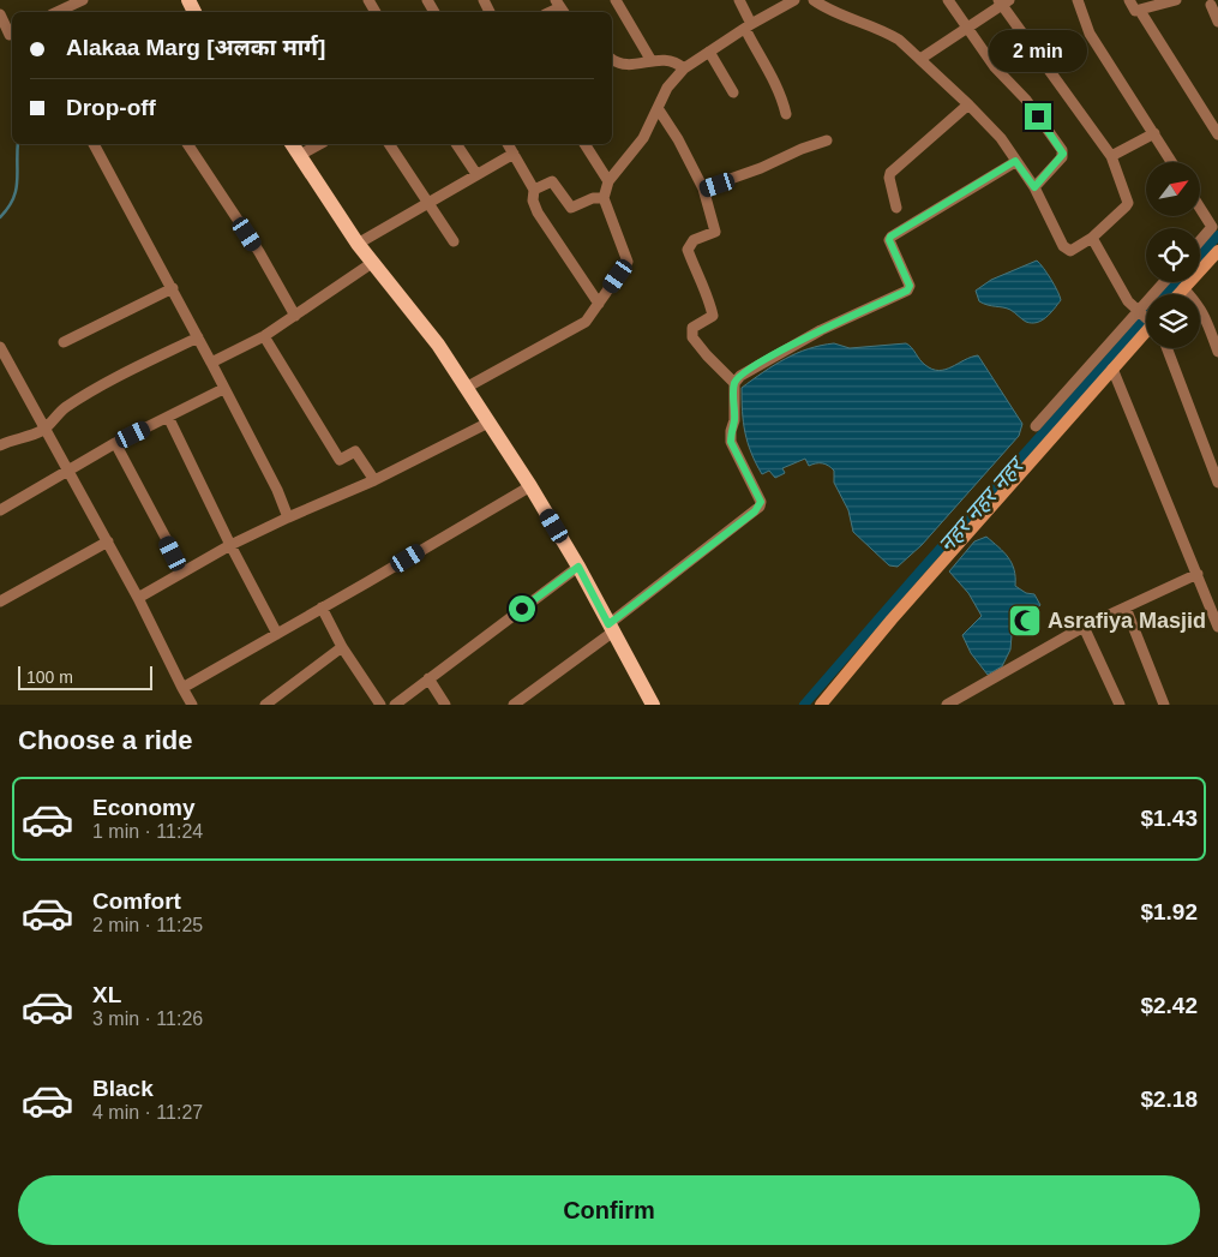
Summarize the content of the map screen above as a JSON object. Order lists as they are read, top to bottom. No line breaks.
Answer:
{"water":["नहर नहर नहर"],"places":{"mosque":["Asrafiya Masjid"]},"scale_bar":"100 m","north":"top right","page":{"banner":["Alakaa Marg [अलका मार्ग]","Drop-off"],"bubble":"2 min","scale":"100 m","heading":"Choose a ride","list":[{"name":"Economy","note":"1 min · 11:24","value":"$1.43"},{"name":"Comfort","note":"2 min · 11:25","value":"$1.92"},{"name":"XL","note":"3 min · 11:26","value":"$2.42"},{"name":"Black","note":"4 min · 11:27","value":"$2.18"}],"buttons":"Confirm"}}
